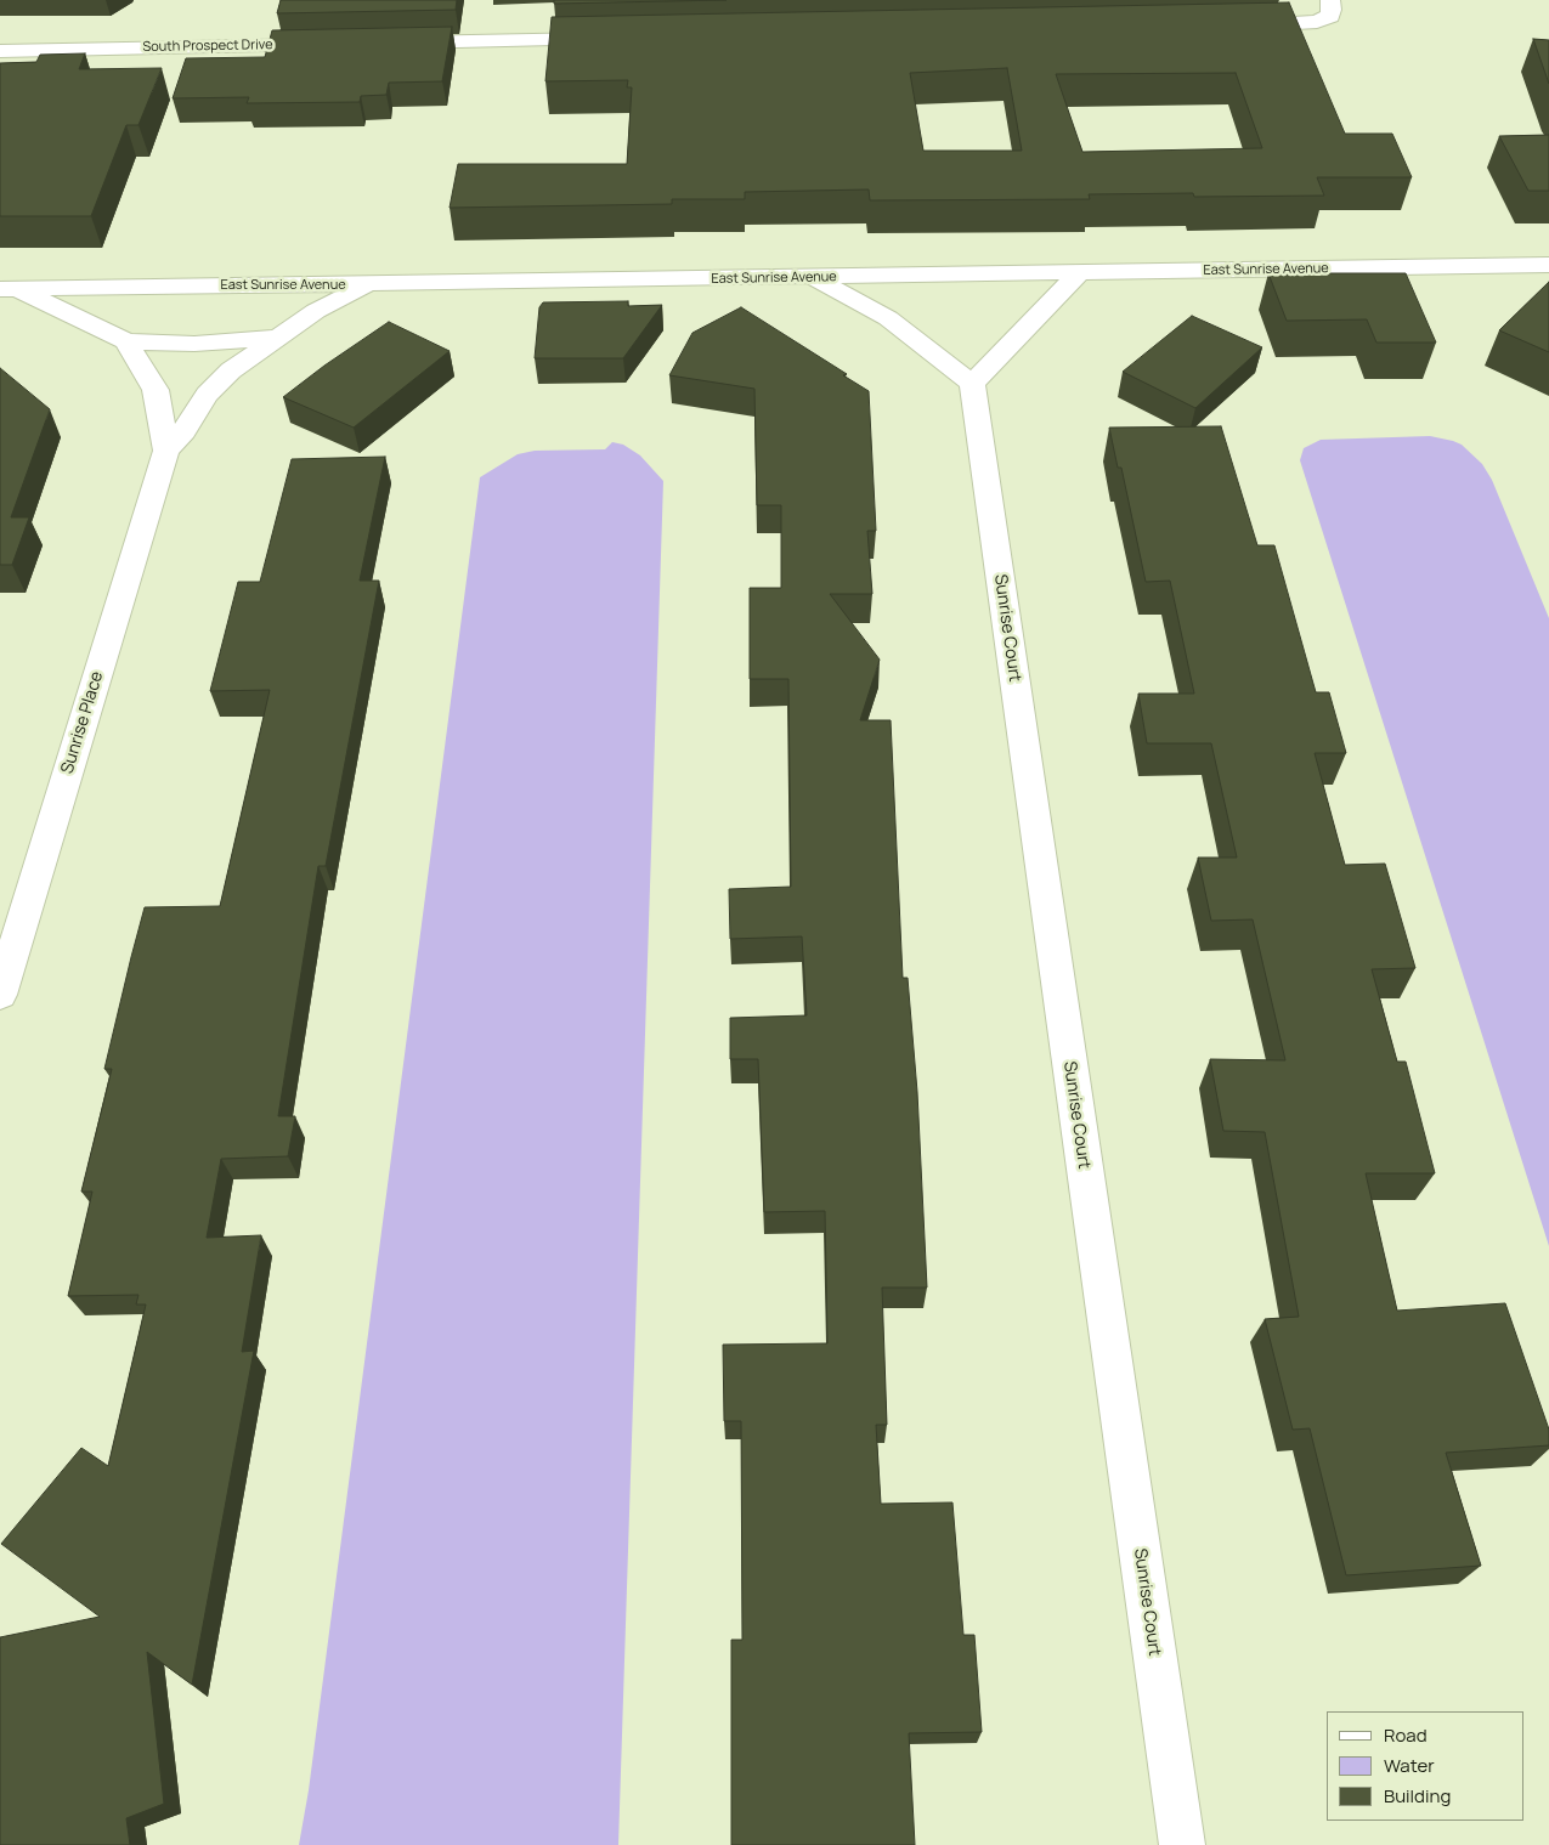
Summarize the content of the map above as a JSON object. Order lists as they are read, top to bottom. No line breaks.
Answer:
{"streets":{"street":["South Prospect Drive","East Sunrise Avenue","Sunrise Court","Sunrise Place"]},"crossings":[["East Sunrise Avenue","Sunrise Place"]],"legend":["Road","Water","Building"]}
